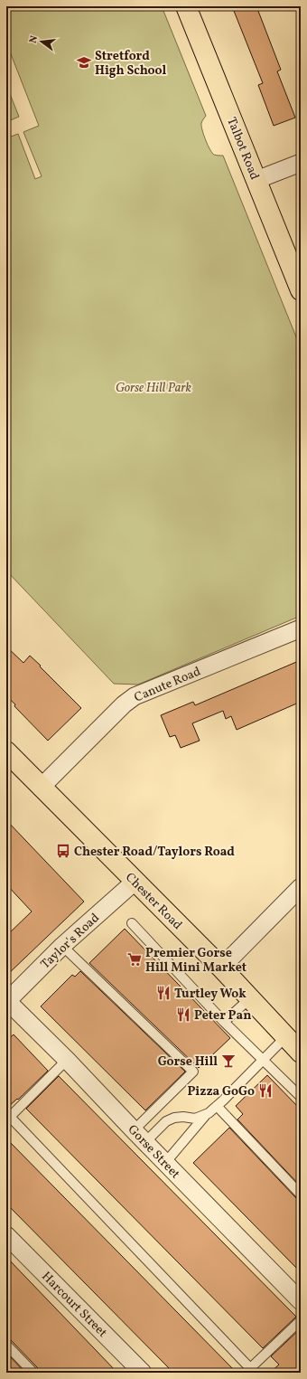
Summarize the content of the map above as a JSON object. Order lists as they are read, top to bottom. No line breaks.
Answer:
{"streets":{"main road":["Talbot Road","Chester Road"],"street":["Canute Road","Taylor's Road","Gorse Street","Harcourt Street"]},"crossings":[["Canute Road","Chester Road"],["Chester Road","Taylor's Road"],["Taylor's Road","Gorse Street"]],"parks":["Gorse Hill Park"],"places":{"school or university":["Stretford High School"],"bus stop":["Chester Road/Taylors Road"],"supermarket":["Premier Gorse Hill Mini Market"],"restaurant":["Turtley Wok","Peter Pan","Pizza GoGo"],"bar":["Gorse Hill"]},"north":"left"}
